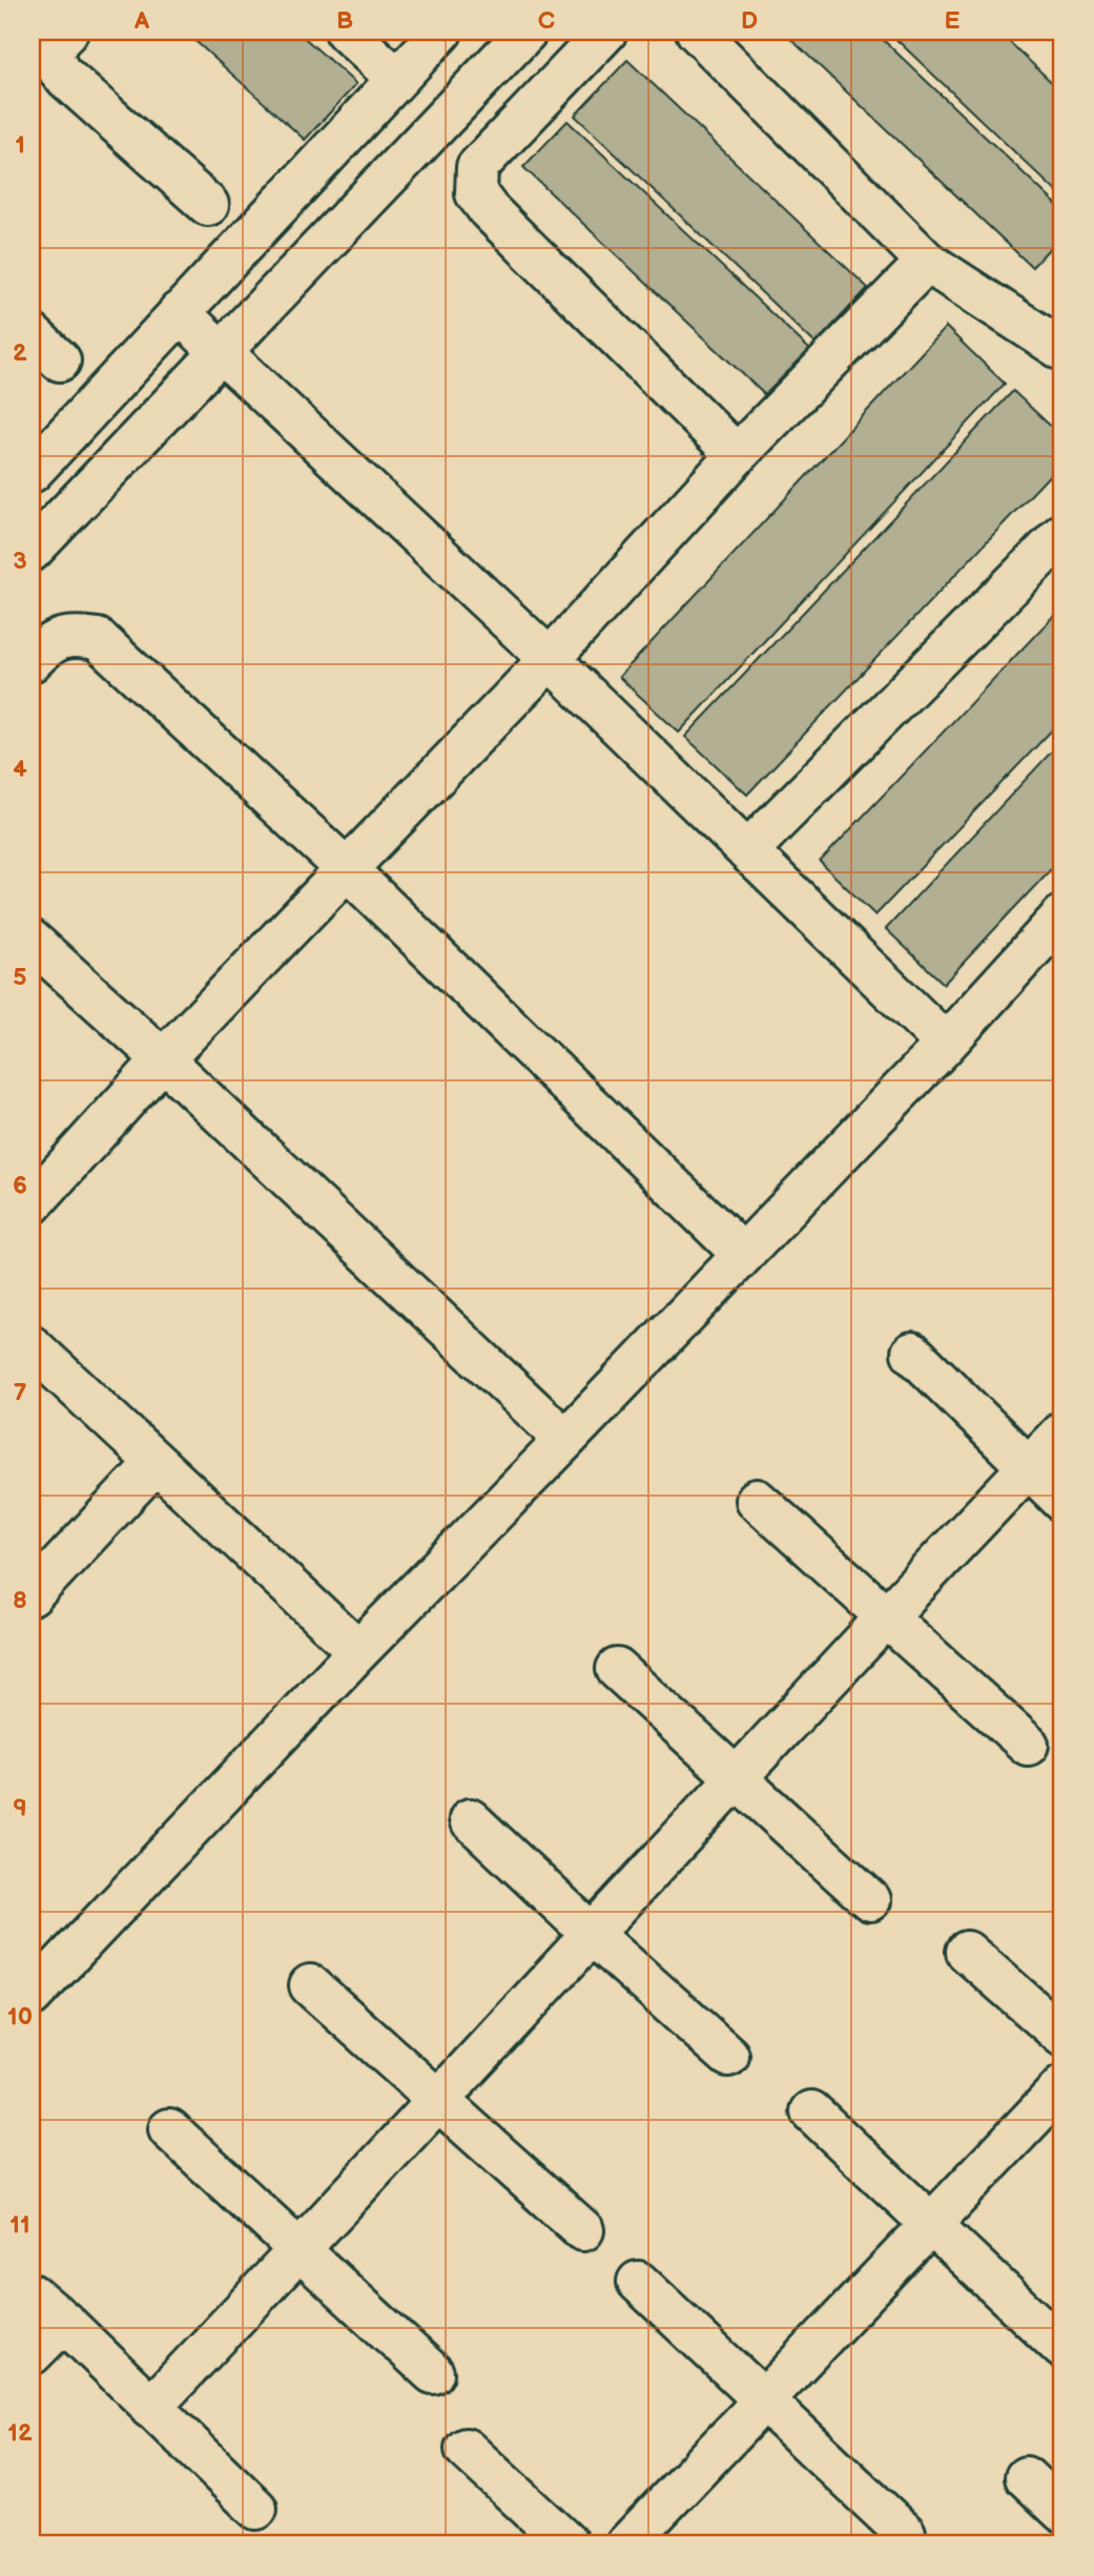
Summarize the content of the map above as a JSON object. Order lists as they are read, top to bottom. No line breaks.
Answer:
{"grid":{"columns":["A","B","C","D","E"],"rows":["1","2","3","4","5","6","7","8","9","10","11","12"]}}
